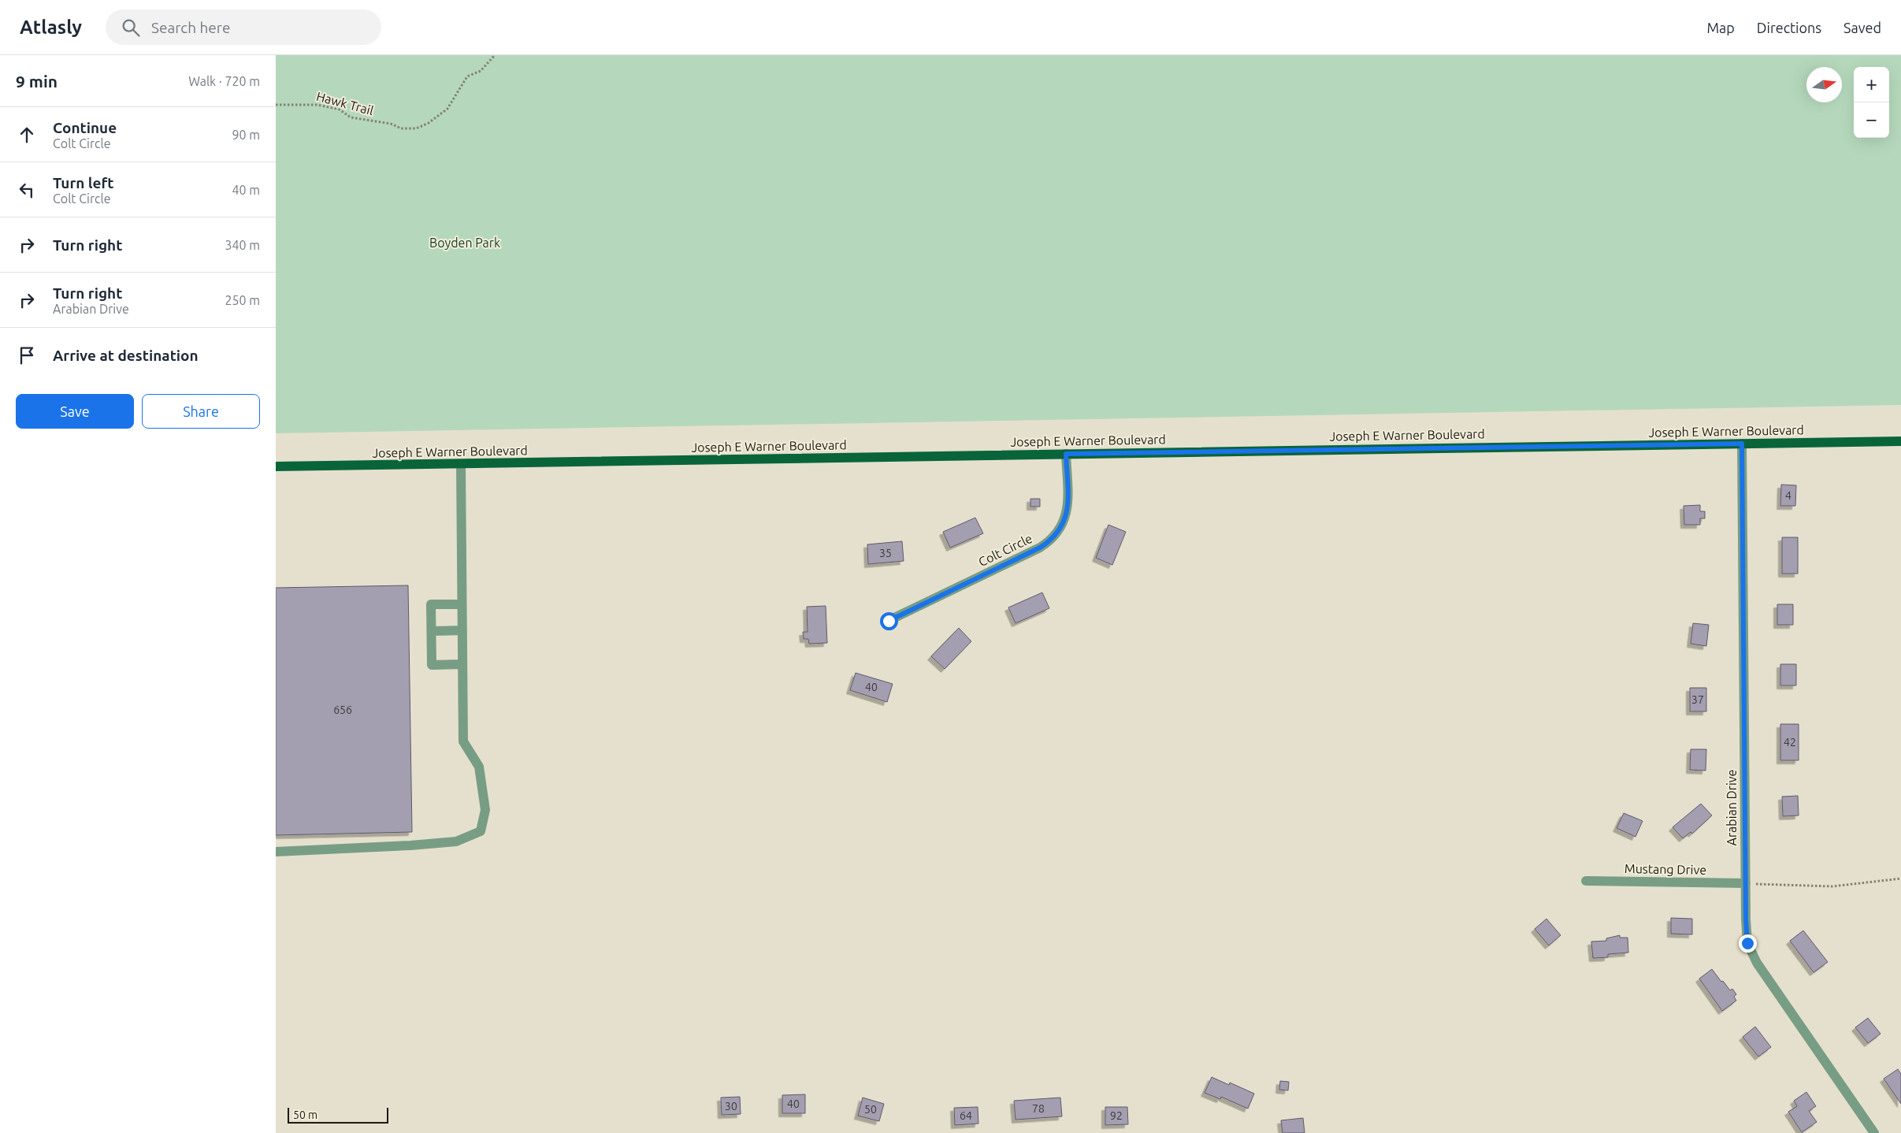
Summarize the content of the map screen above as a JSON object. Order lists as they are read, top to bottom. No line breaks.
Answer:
{"streets":{"main road":["Joseph E Warner Boulevard"],"street":["Colt Circle","Arabian Drive","Mustang Drive"],"path":["Hawk Trail"]},"crossings":[["Joseph E Warner Boulevard","Colt Circle"],["Joseph E Warner Boulevard","Arabian Drive"],["Arabian Drive","Mustang Drive"]],"parks":["Boyden Park"],"house_numbers":["4","35","40","37","656","42","40","30","78","50","64","92"],"scale_bar":"50 m","north":"right","page":{"header":"Atlasly","search":"Search here","nav":["Map","Directions","Saved"],"heading":["9 min","Walk · 720 m"],"map_buttons":["+","−"],"list":[["Continue","Colt Circle","90 m"],["Turn left","Colt Circle","40 m"],["Turn right","340 m"],["Turn right","Arabian Drive","250 m"],"Arrive at destination"],"buttons":["Save","Share"],"scale":"50 m"}}
